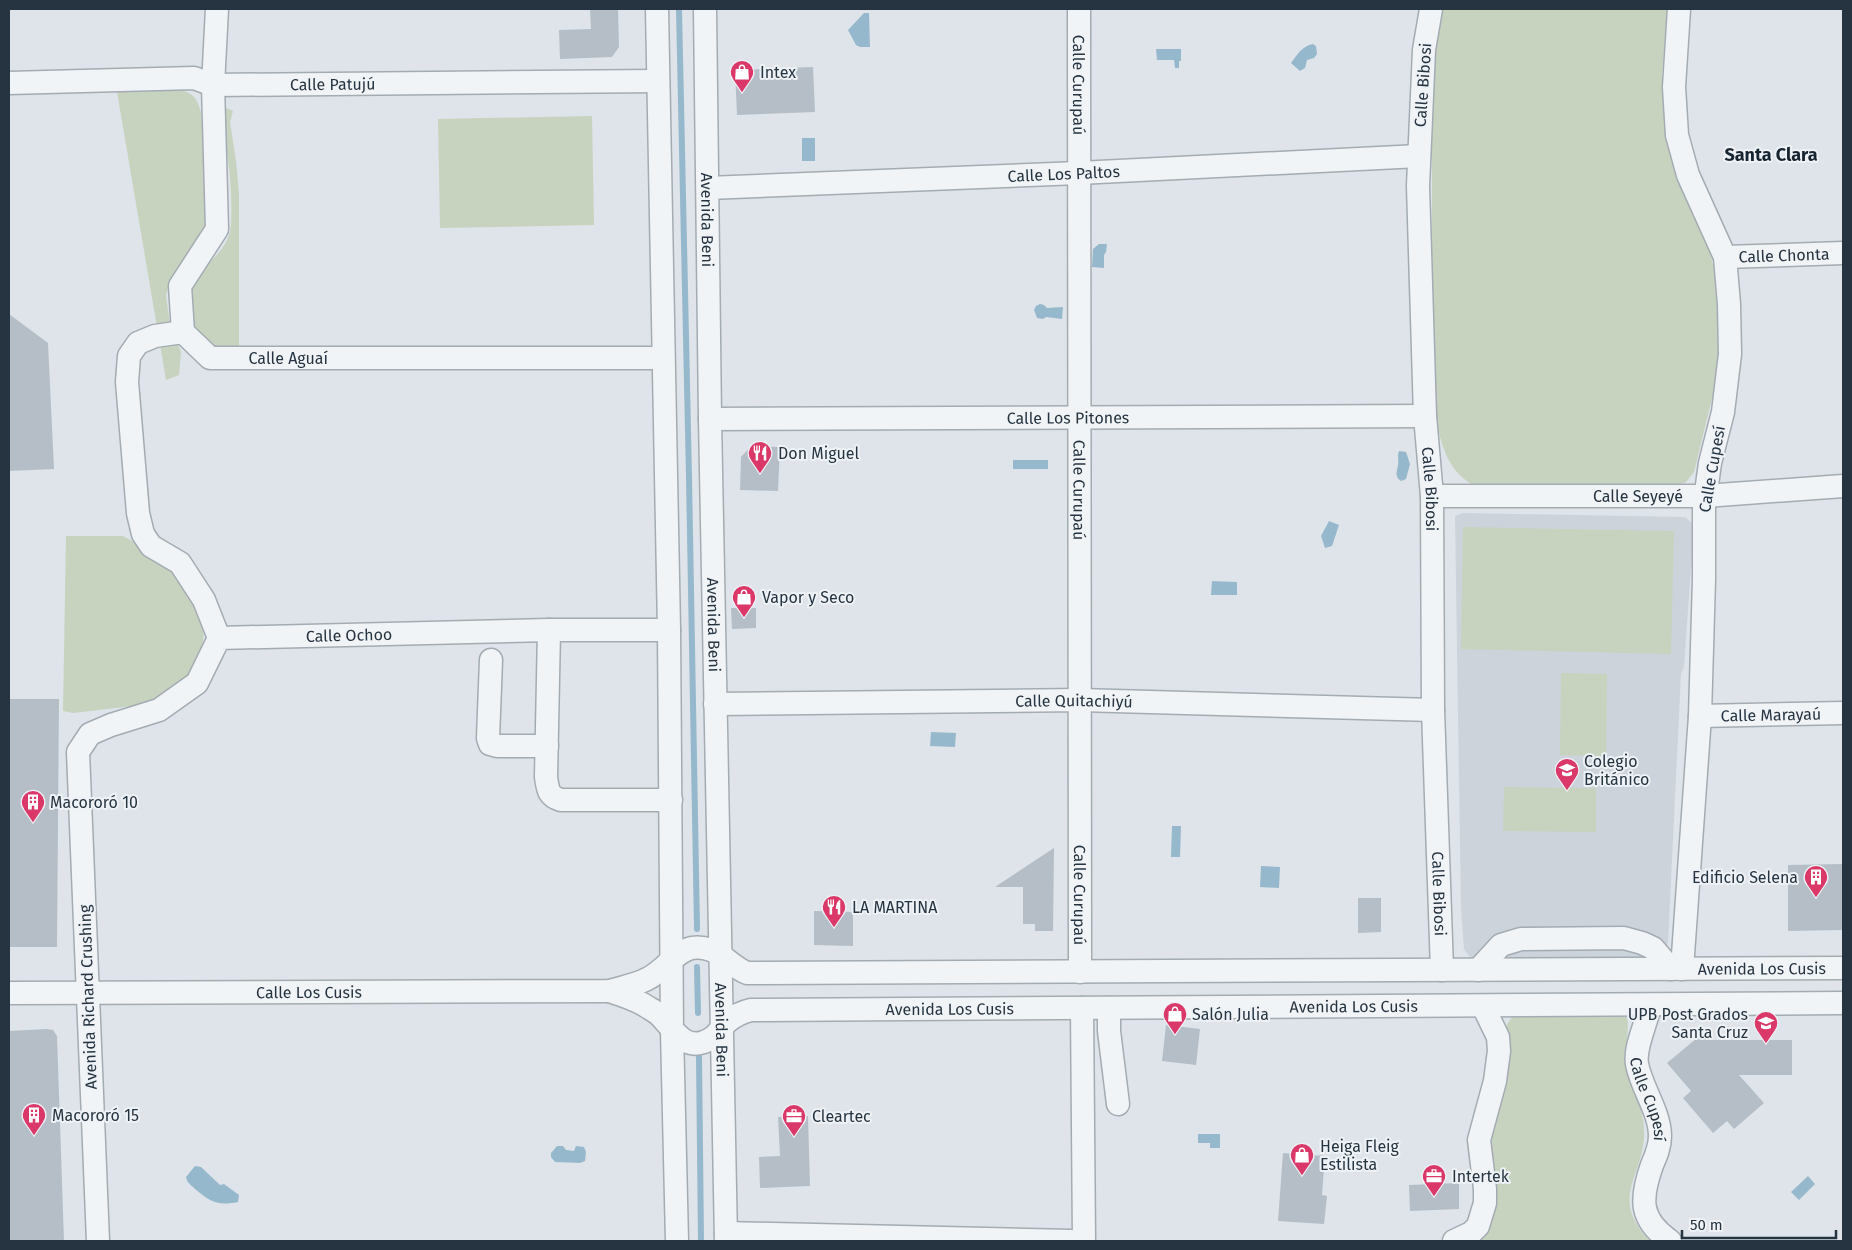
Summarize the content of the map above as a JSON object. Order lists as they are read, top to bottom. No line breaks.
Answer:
{"streets":{"street":["Calle Patujú","Calle Curupaú","Calle Bibosi","Calle Los Paltos","Avenida Beni","Calle Chonta","Calle Aguaí","Calle Los Pitones","Calle Cupesí","Calle Seyeyé","Calle Ochoo","Calle Quitachiyú","Calle Marayaú","Avenida Los Cusis","Calle Los Cusis","Avenida Richard Crushing"]},"crossings":[["Calle Curupaú","Calle Los Paltos"],["Calle Curupaú","Calle Los Pitones"],["Calle Curupaú","Calle Quitachiyú"],["Calle Curupaú","Avenida Los Cusis"],["Calle Bibosi","Calle Los Paltos"],["Calle Bibosi","Calle Los Pitones"],["Calle Bibosi","Calle Seyeyé"],["Calle Bibosi","Calle Quitachiyú"],["Calle Bibosi","Avenida Los Cusis"],["Calle Los Paltos","Avenida Beni"],["Avenida Beni","Calle Los Pitones"],["Avenida Beni","Calle Quitachiyú"],["Avenida Beni","Avenida Los Cusis"],["Calle Chonta","Calle Cupesí"],["Calle Cupesí","Calle Seyeyé"],["Calle Cupesí","Calle Marayaú"],["Calle Cupesí","Avenida Los Cusis"],["Calle Ochoo","Avenida Richard Crushing"],["Avenida Los Cusis","Calle Los Cusis"],["Calle Los Cusis","Avenida Richard Crushing"]],"districts":["Santa Clara"],"places":{"shop":["Intex","Vapor y Seco","Salón Julia","Heiga Fleig Estilista"],"restaurant":["Don Miguel","LA MARTINA"],"school or university":["Colegio Británico","UPB Post Grados Santa Cruz"],"building":["Macororó 10","Edificio Selena","Macororó 15"],"office":["Cleartec","Intertek"]},"scale_bar":"50 m"}
